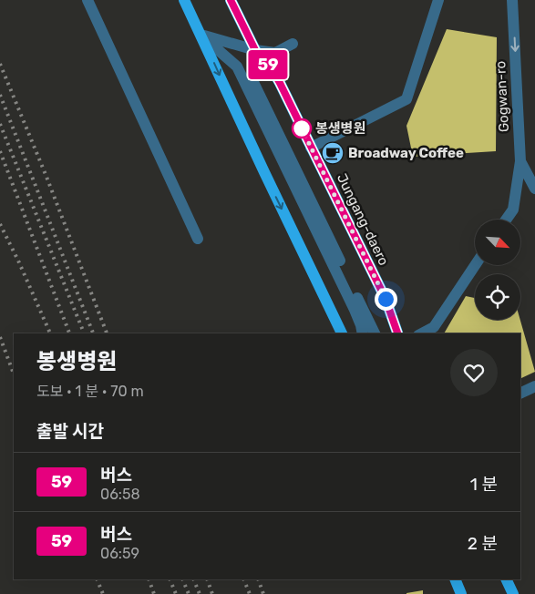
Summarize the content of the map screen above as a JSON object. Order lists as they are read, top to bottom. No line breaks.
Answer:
{"streets":{"main road":["Jungang-daero"],"street":["Gogwan-ro"]},"one_way":["Gogwan-ro"],"places":{"other":["봉생병원"],"cafe":["Broadway Coffee"]},"lines":["bus line 59"],"north":"bottom right","page":{"on_map":"59","heading":[["봉생병원","도보 · 1 분 · 70 m"],"출발 시간"],"list":[{"mark":"59","name":"버스","note":"06:58","value":"1 분"},{"mark":"59","name":"버스","note":"06:59","value":"2 분"}]}}
